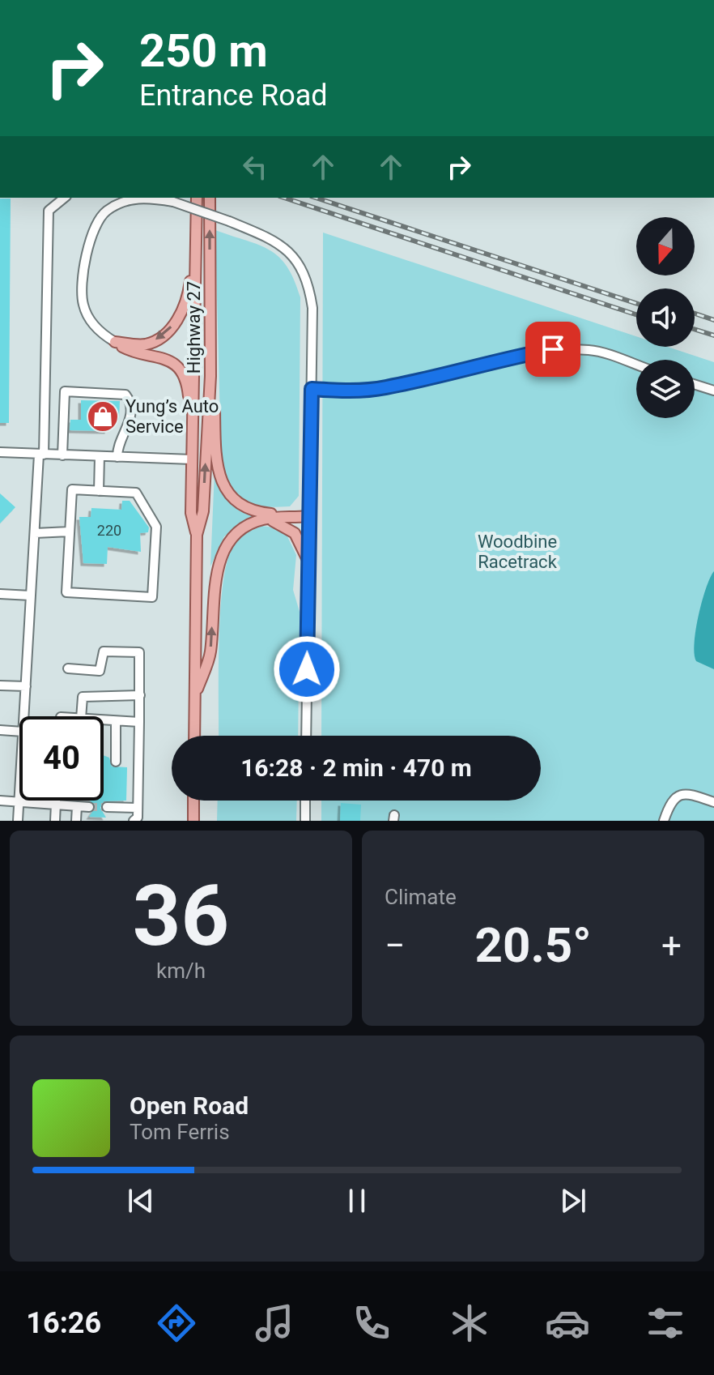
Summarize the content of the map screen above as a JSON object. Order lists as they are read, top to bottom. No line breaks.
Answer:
{"streets":{"main road":["Highway 27"]},"parks":["Woodbine Racetrack"],"places":{"shop":["Yung’s Auto Service"]},"house_numbers":["220"],"north":"bottom","page":{"turn":["250 m","Entrance Road"],"limit":"40","trip":"16:28 · 2 min · 470 m","tile":[["36","km/h"],"Climate"],"heat":["−","20.5°","+"],"song":["Open Road","Tom Ferris"],"tabs":"16:26"}}
